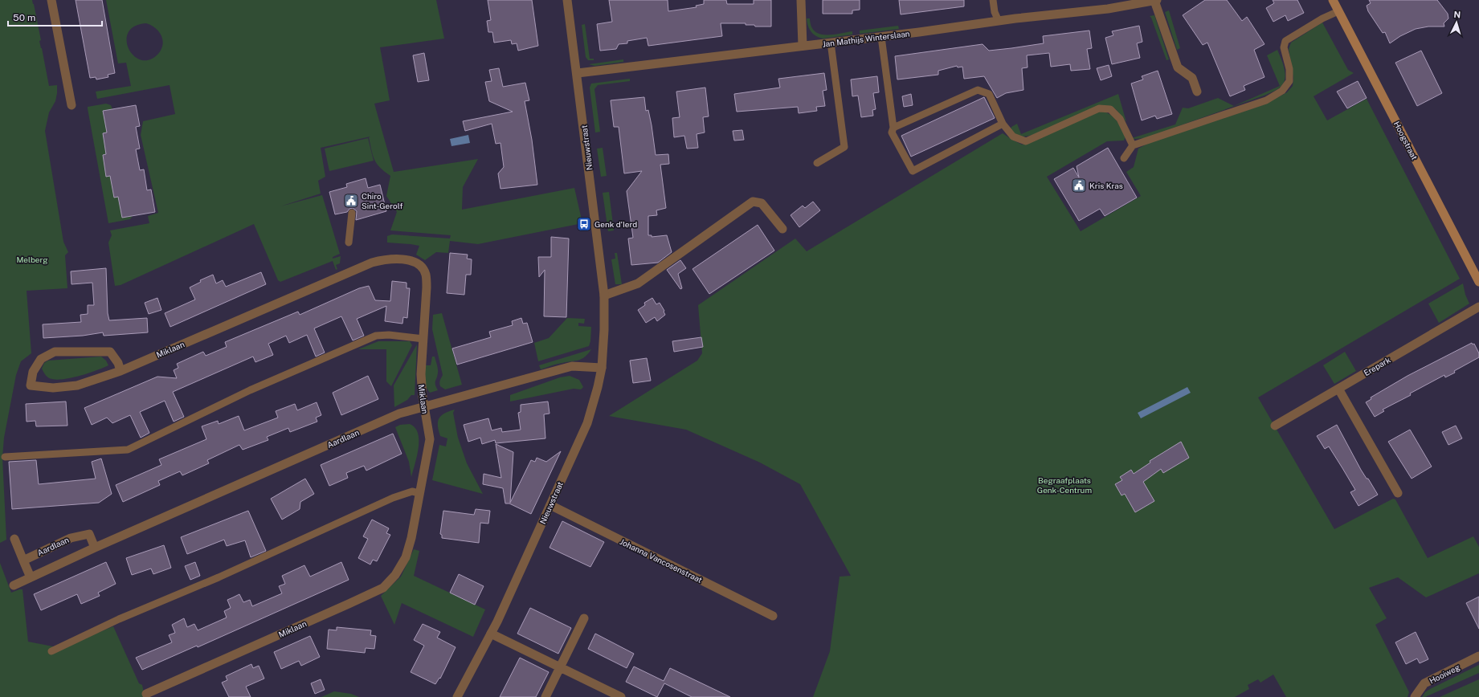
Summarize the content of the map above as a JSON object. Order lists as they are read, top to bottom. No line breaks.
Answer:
{"streets":{"main road":["Hoogstraat"],"street":["Jan Mathijs Winterslaan","Nieuwstraat","Miklaan","Erepark","Aardlaan","Johanna Vancosenstraat","Hooiweg"]},"crossings":[["Jan Mathijs Winterslaan","Nieuwstraat"],["Nieuwstraat","Aardlaan"],["Nieuwstraat","Johanna Vancosenstraat"],["Miklaan","Aardlaan"]],"parks":["Melberg","Begraafplaats Genk-Centrum"],"places":{"public building":["Kris Kras","Chiro Sint-Gerolf"],"bus stop":["Genk d'Ierd"]},"scale_bar":"50 m","north":"top"}
